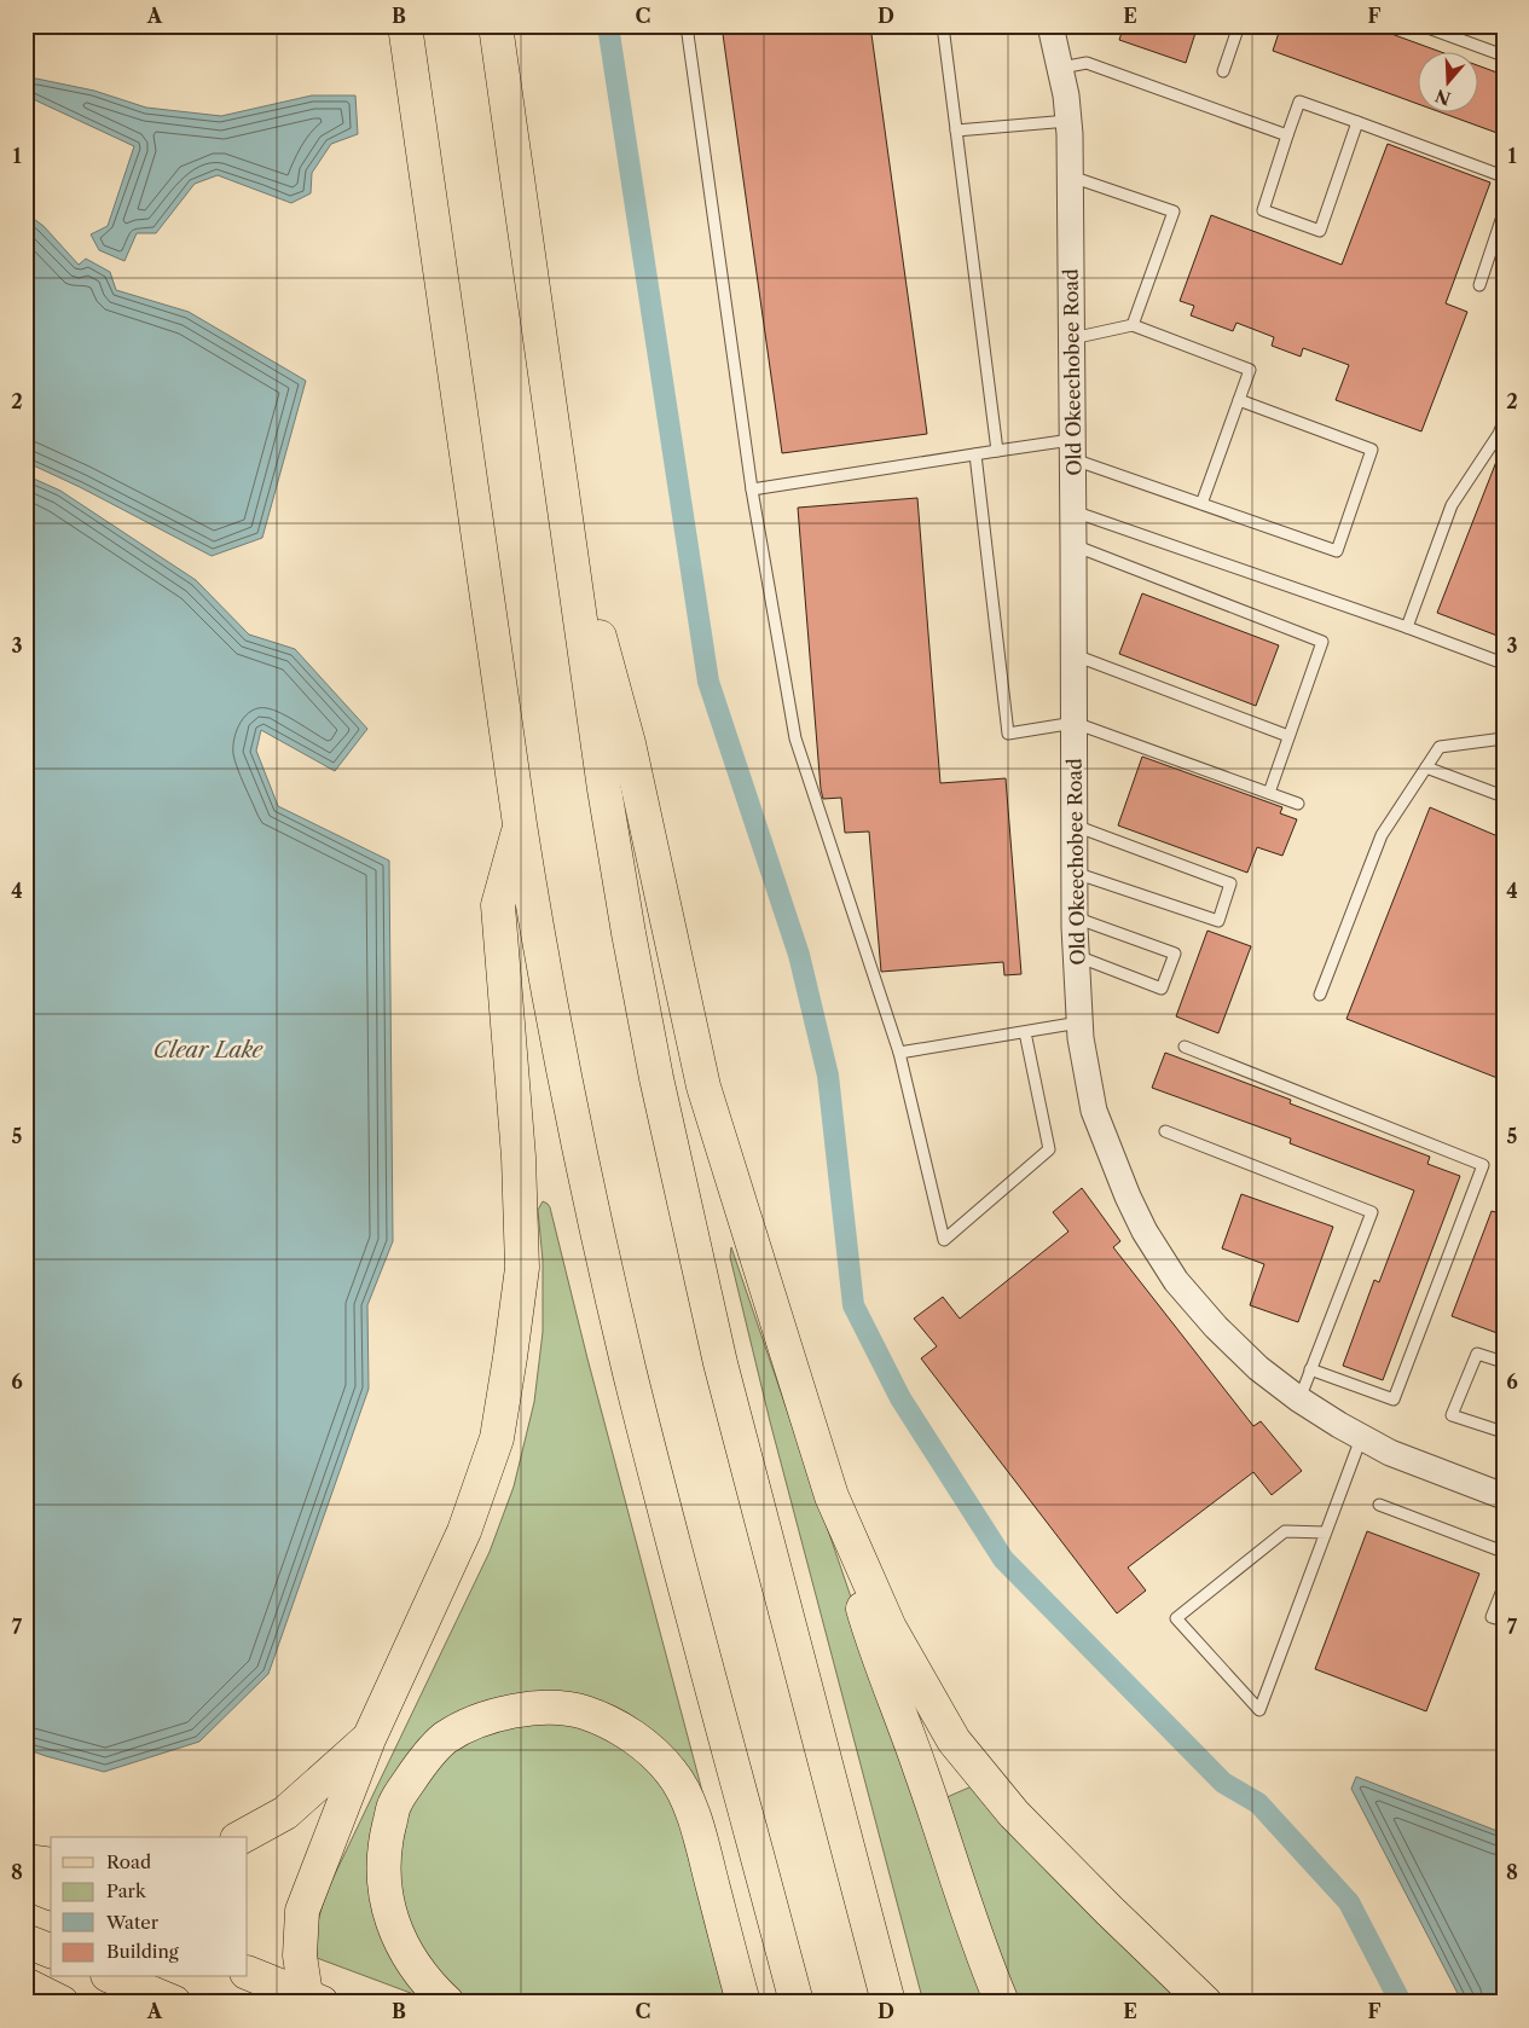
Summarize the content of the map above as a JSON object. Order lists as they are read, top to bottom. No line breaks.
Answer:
{"streets":{"street":["Old Okeechobee Road"]},"water":["Clear Lake"],"legend":["Road","Park","Water","Building"],"north":"bottom","grid":{"columns":["A","B","C","D","E","F"],"rows":["1","2","3","4","5","6","7","8"]}}
